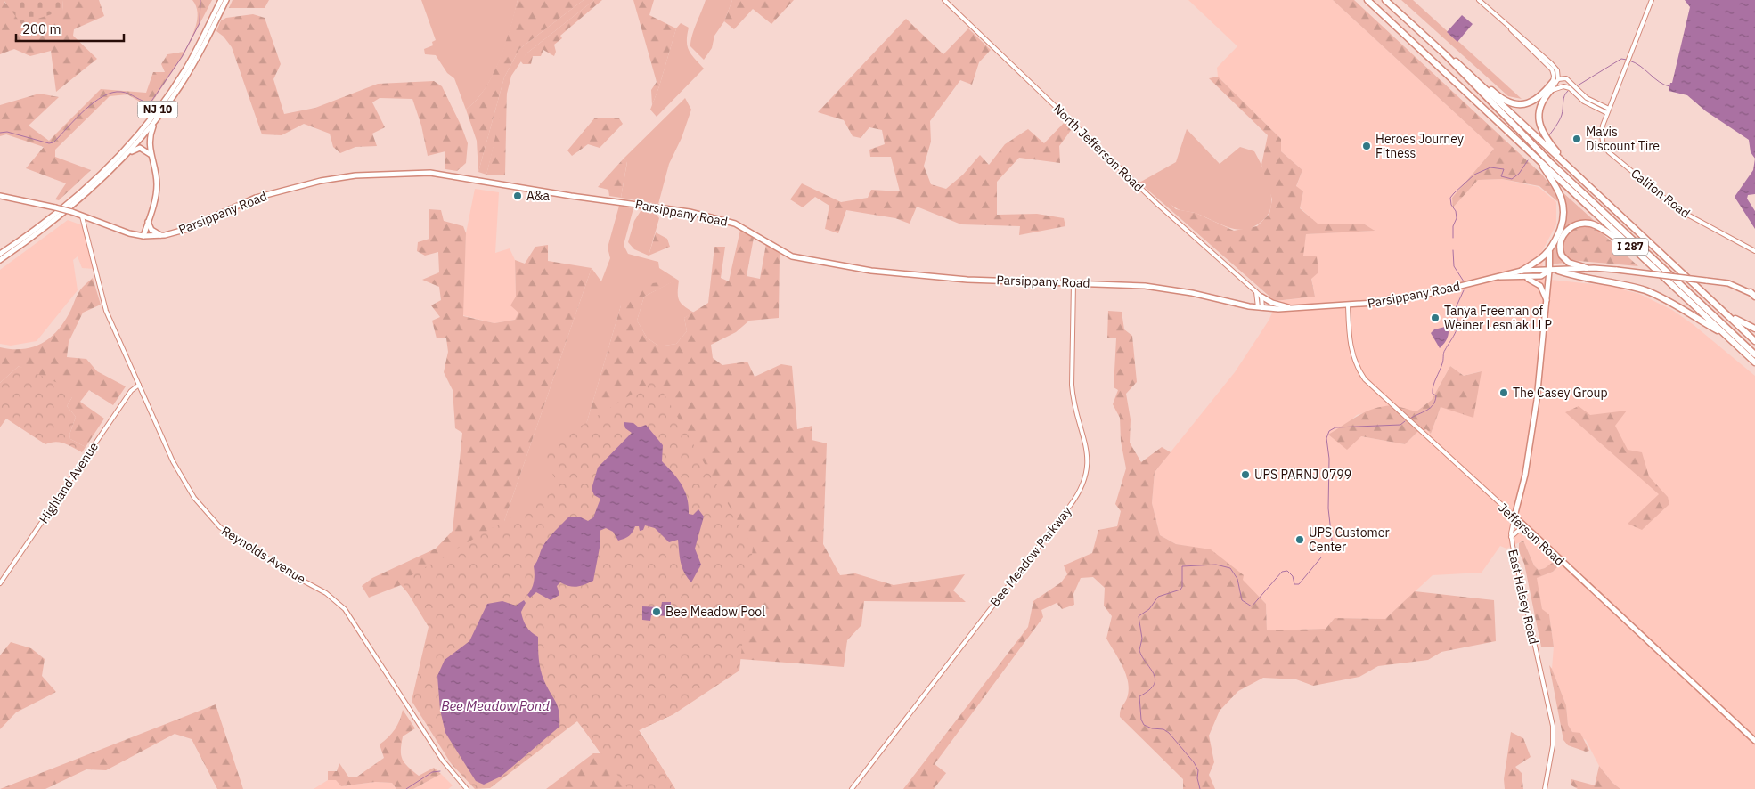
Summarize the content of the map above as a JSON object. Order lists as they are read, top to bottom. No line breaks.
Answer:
{"streets":{"highway":["I 287"],"main road":["NJ 10","Parsippany Road","Jefferson Road","East Halsey Road"],"street":["North Jefferson Road","Califon Road","Highland Avenue","Reynolds Avenue","Bee Meadow Parkway"]},"crossings":[["Parsippany Road","Jefferson Road"],["Parsippany Road","Reynolds Avenue"],["Parsippany Road","Bee Meadow Parkway"],["Parsippany Road","East Halsey Road"],["Highland Avenue","Reynolds Avenue"],["Jefferson Road","East Halsey Road"]],"water":["Bee Meadow Pond"],"places":["Mavis Discount Tire","Heroes Journey Fitness","A&a","Tanya Freeman of Weiner Lesniak LLP","The Casey Group","UPS PARNJ 0799","UPS Customer Center","Bee Meadow Pool"],"scale_bar":"200 m"}
